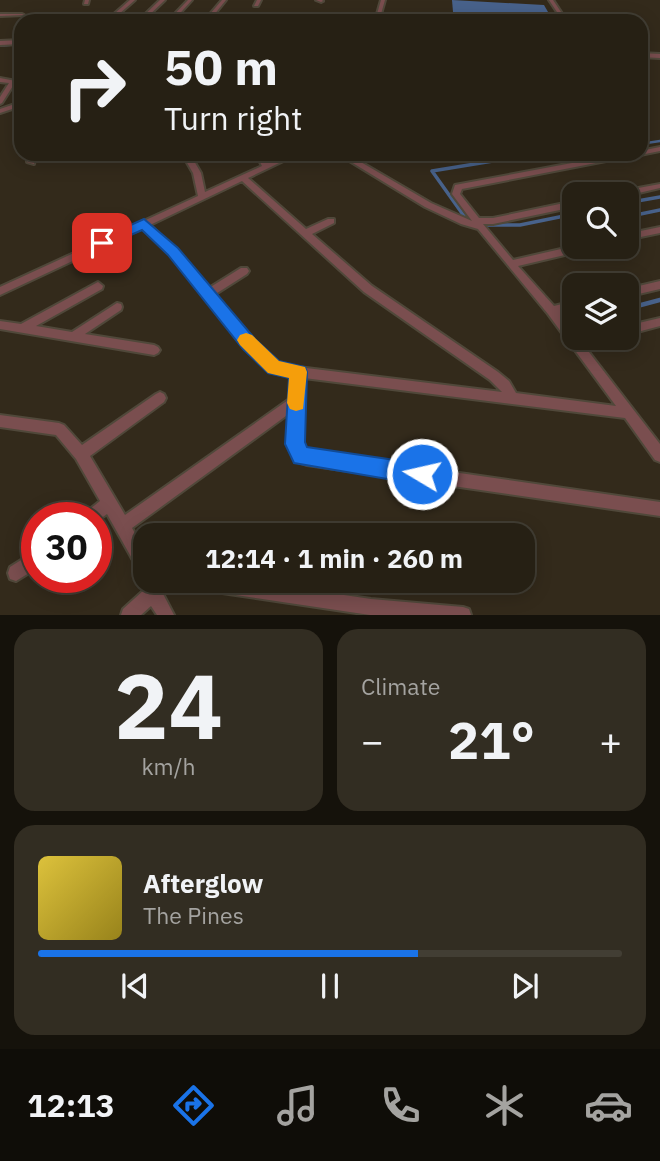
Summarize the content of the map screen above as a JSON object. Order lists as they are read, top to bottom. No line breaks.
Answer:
{"page":{"turn":["50 m","Turn right"],"limit":"30","trip":"12:14 · 1 min · 260 m","tile":[["24","km/h"],"Climate"],"heat":["−","21°","+"],"song":["Afterglow","The Pines"],"tabs":"12:13"}}
